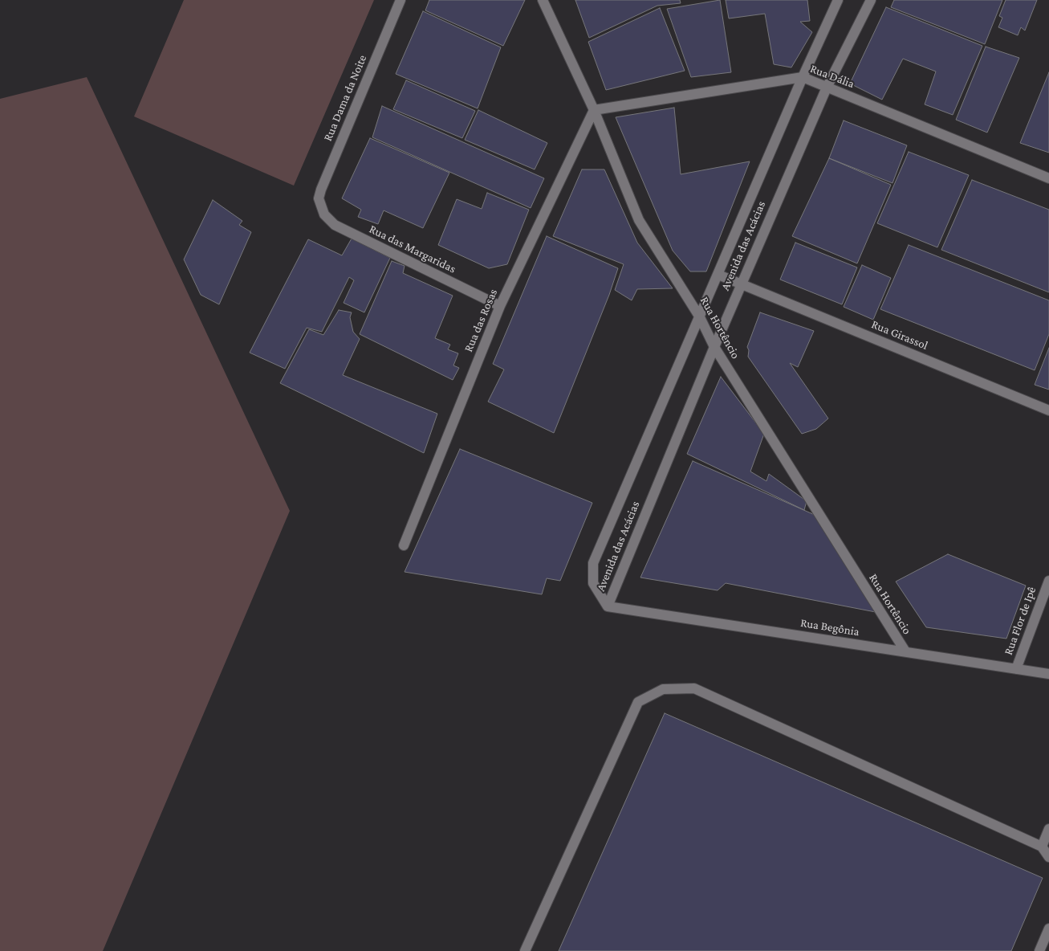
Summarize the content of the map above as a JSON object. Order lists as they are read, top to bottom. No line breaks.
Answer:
{"streets":{"street":["Rua Dália","Rua Dama da Noite","Avenida das Acácias","Rua das Margaridas","Rua das Rosas","Rua Hortêncio","Rua Girassol","Rua Flor de Ipê","Rua Begônia"]},"crossings":[["Rua Dália","Avenida das Acácias"],["Rua Dália","Rua das Rosas"],["Rua Dália","Rua Hortêncio"],["Rua Dama da Noite","Rua das Margaridas"],["Avenida das Acácias","Rua Hortêncio"],["Avenida das Acácias","Rua Girassol"],["Avenida das Acácias","Rua Begônia"],["Rua das Margaridas","Rua das Rosas"],["Rua das Rosas","Rua Hortêncio"],["Rua Hortêncio","Rua Begônia"],["Rua Flor de Ipê","Rua Begônia"]]}
